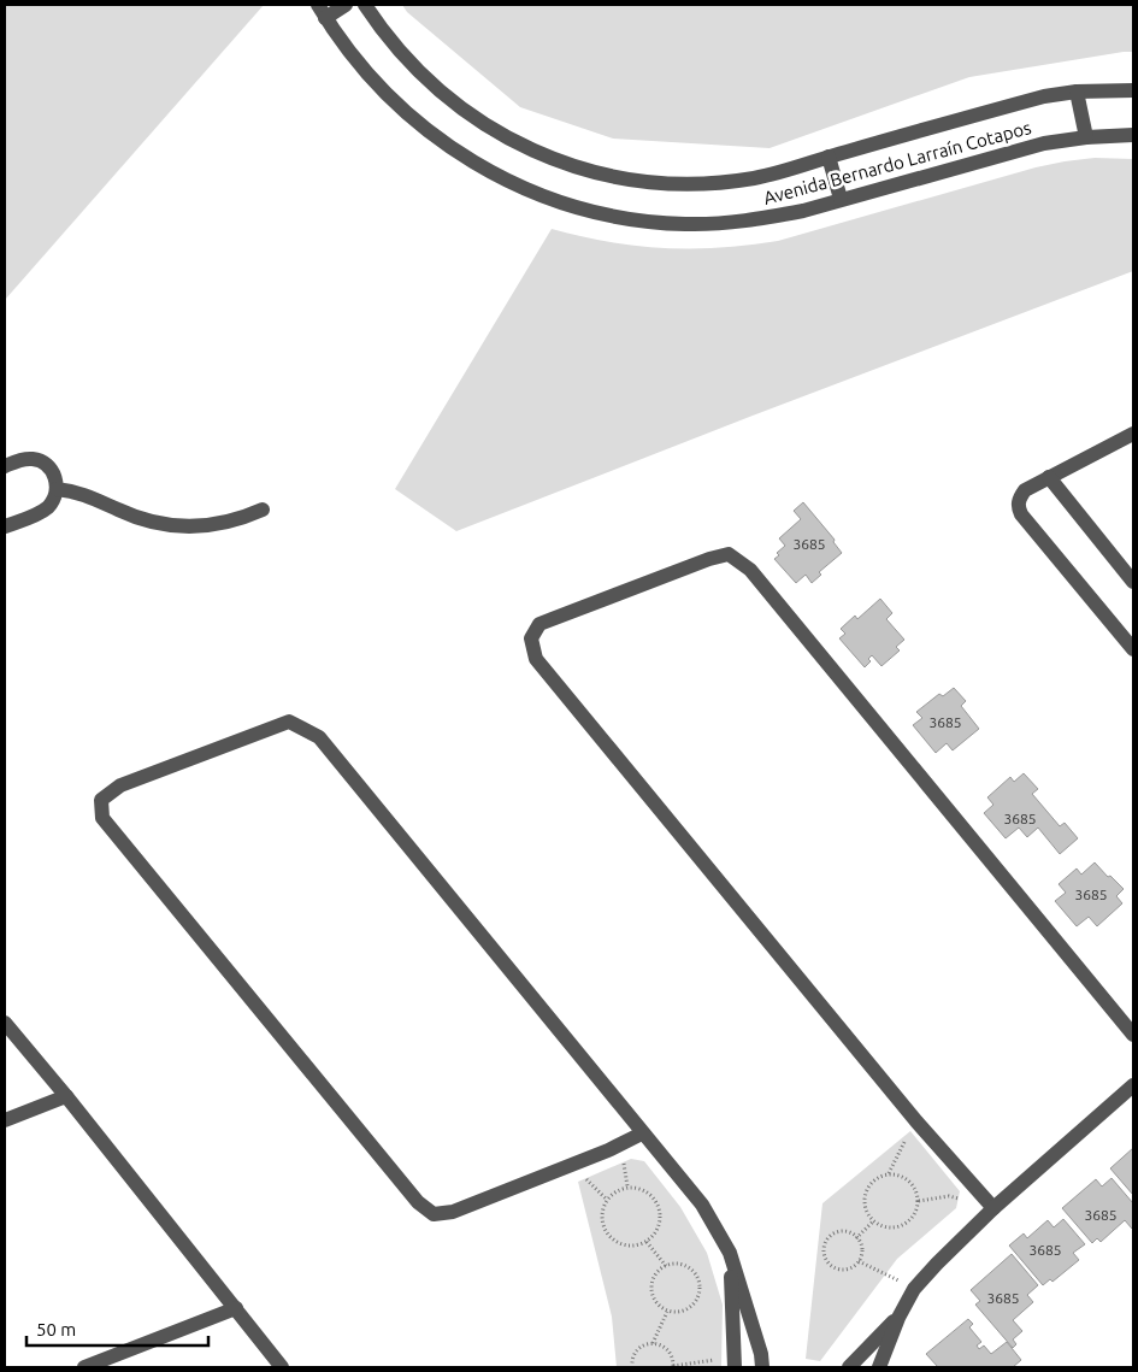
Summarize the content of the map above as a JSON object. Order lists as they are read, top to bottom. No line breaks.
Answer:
{"streets":{"street":["Avenida Bernardo Larraín Cotapos"]},"house_numbers":["3685","3685","3685","3685","3685","3685","3685"],"scale_bar":"50 m"}
